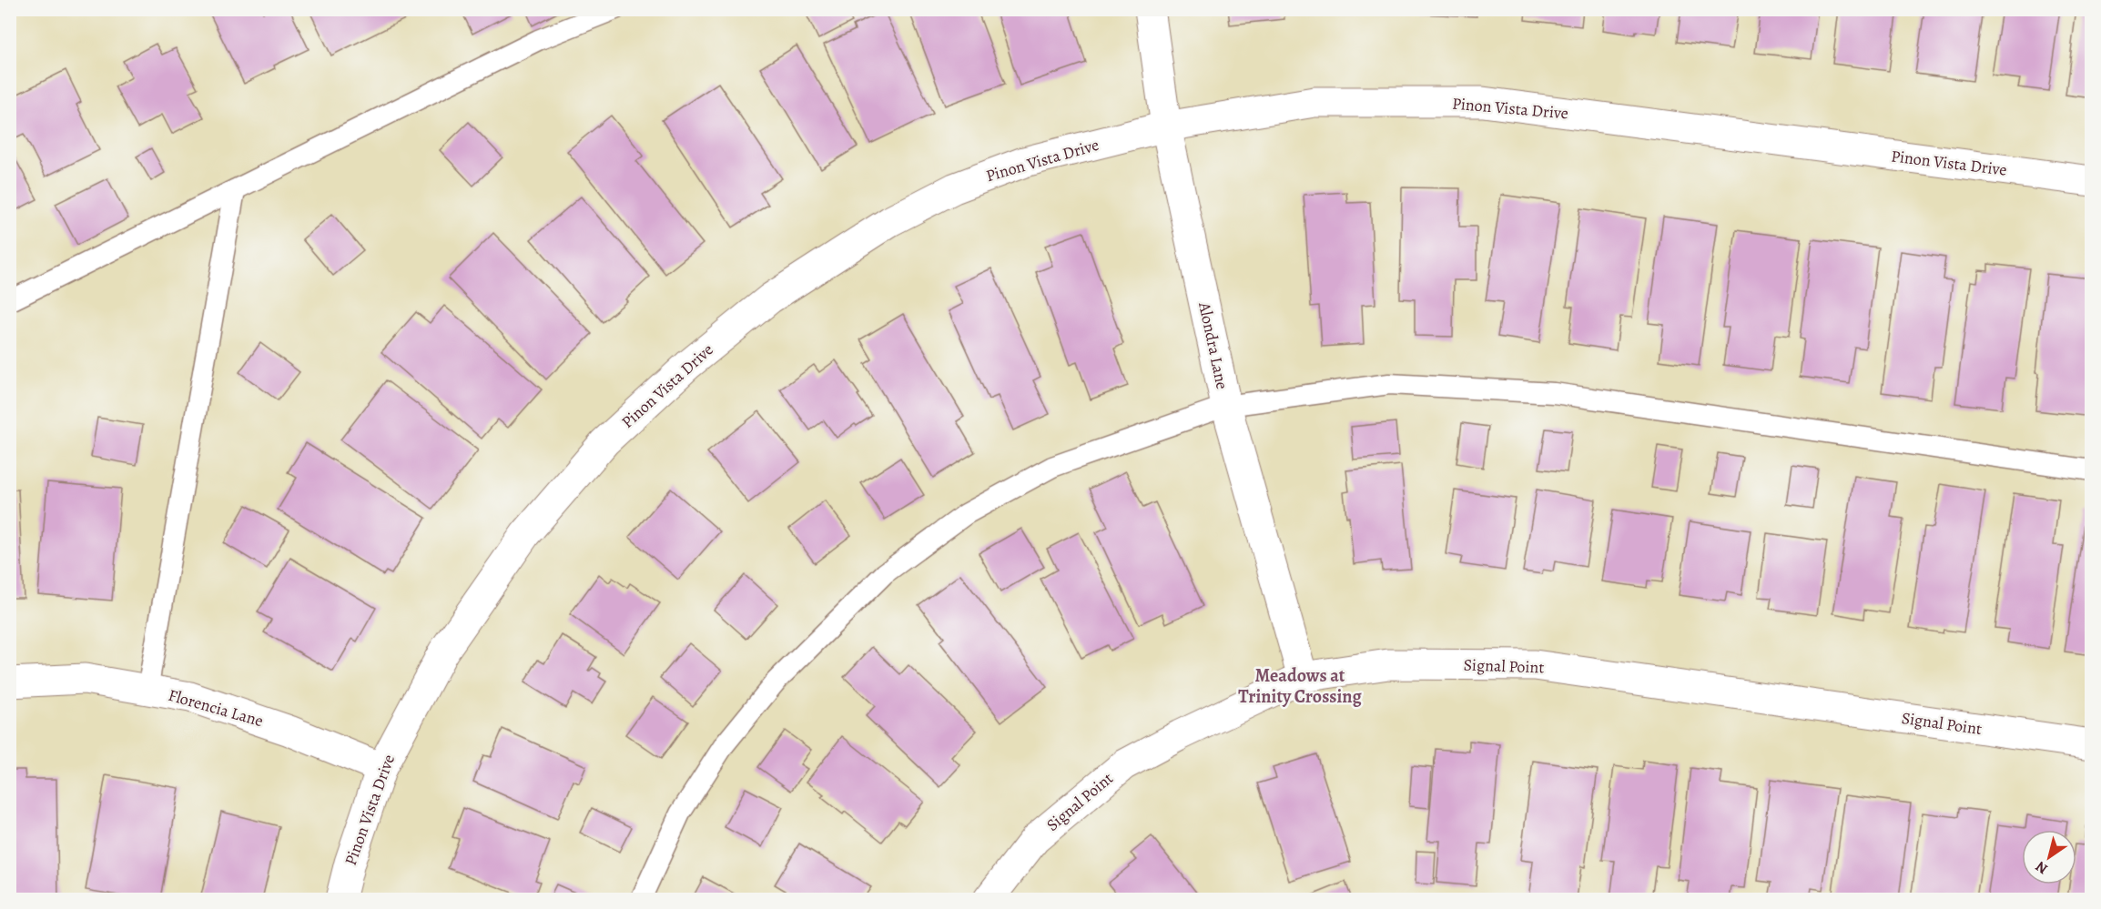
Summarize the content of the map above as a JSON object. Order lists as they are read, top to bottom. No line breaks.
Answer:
{"streets":{"street":["Pinon Vista Drive","Alondra Lane","Signal Point","Florencia Lane"]},"crossings":[["Pinon Vista Drive","Alondra Lane"],["Pinon Vista Drive","Florencia Lane"],["Alondra Lane","Signal Point"]],"districts":["Meadows at Trinity Crossing"],"north":"bottom left"}
